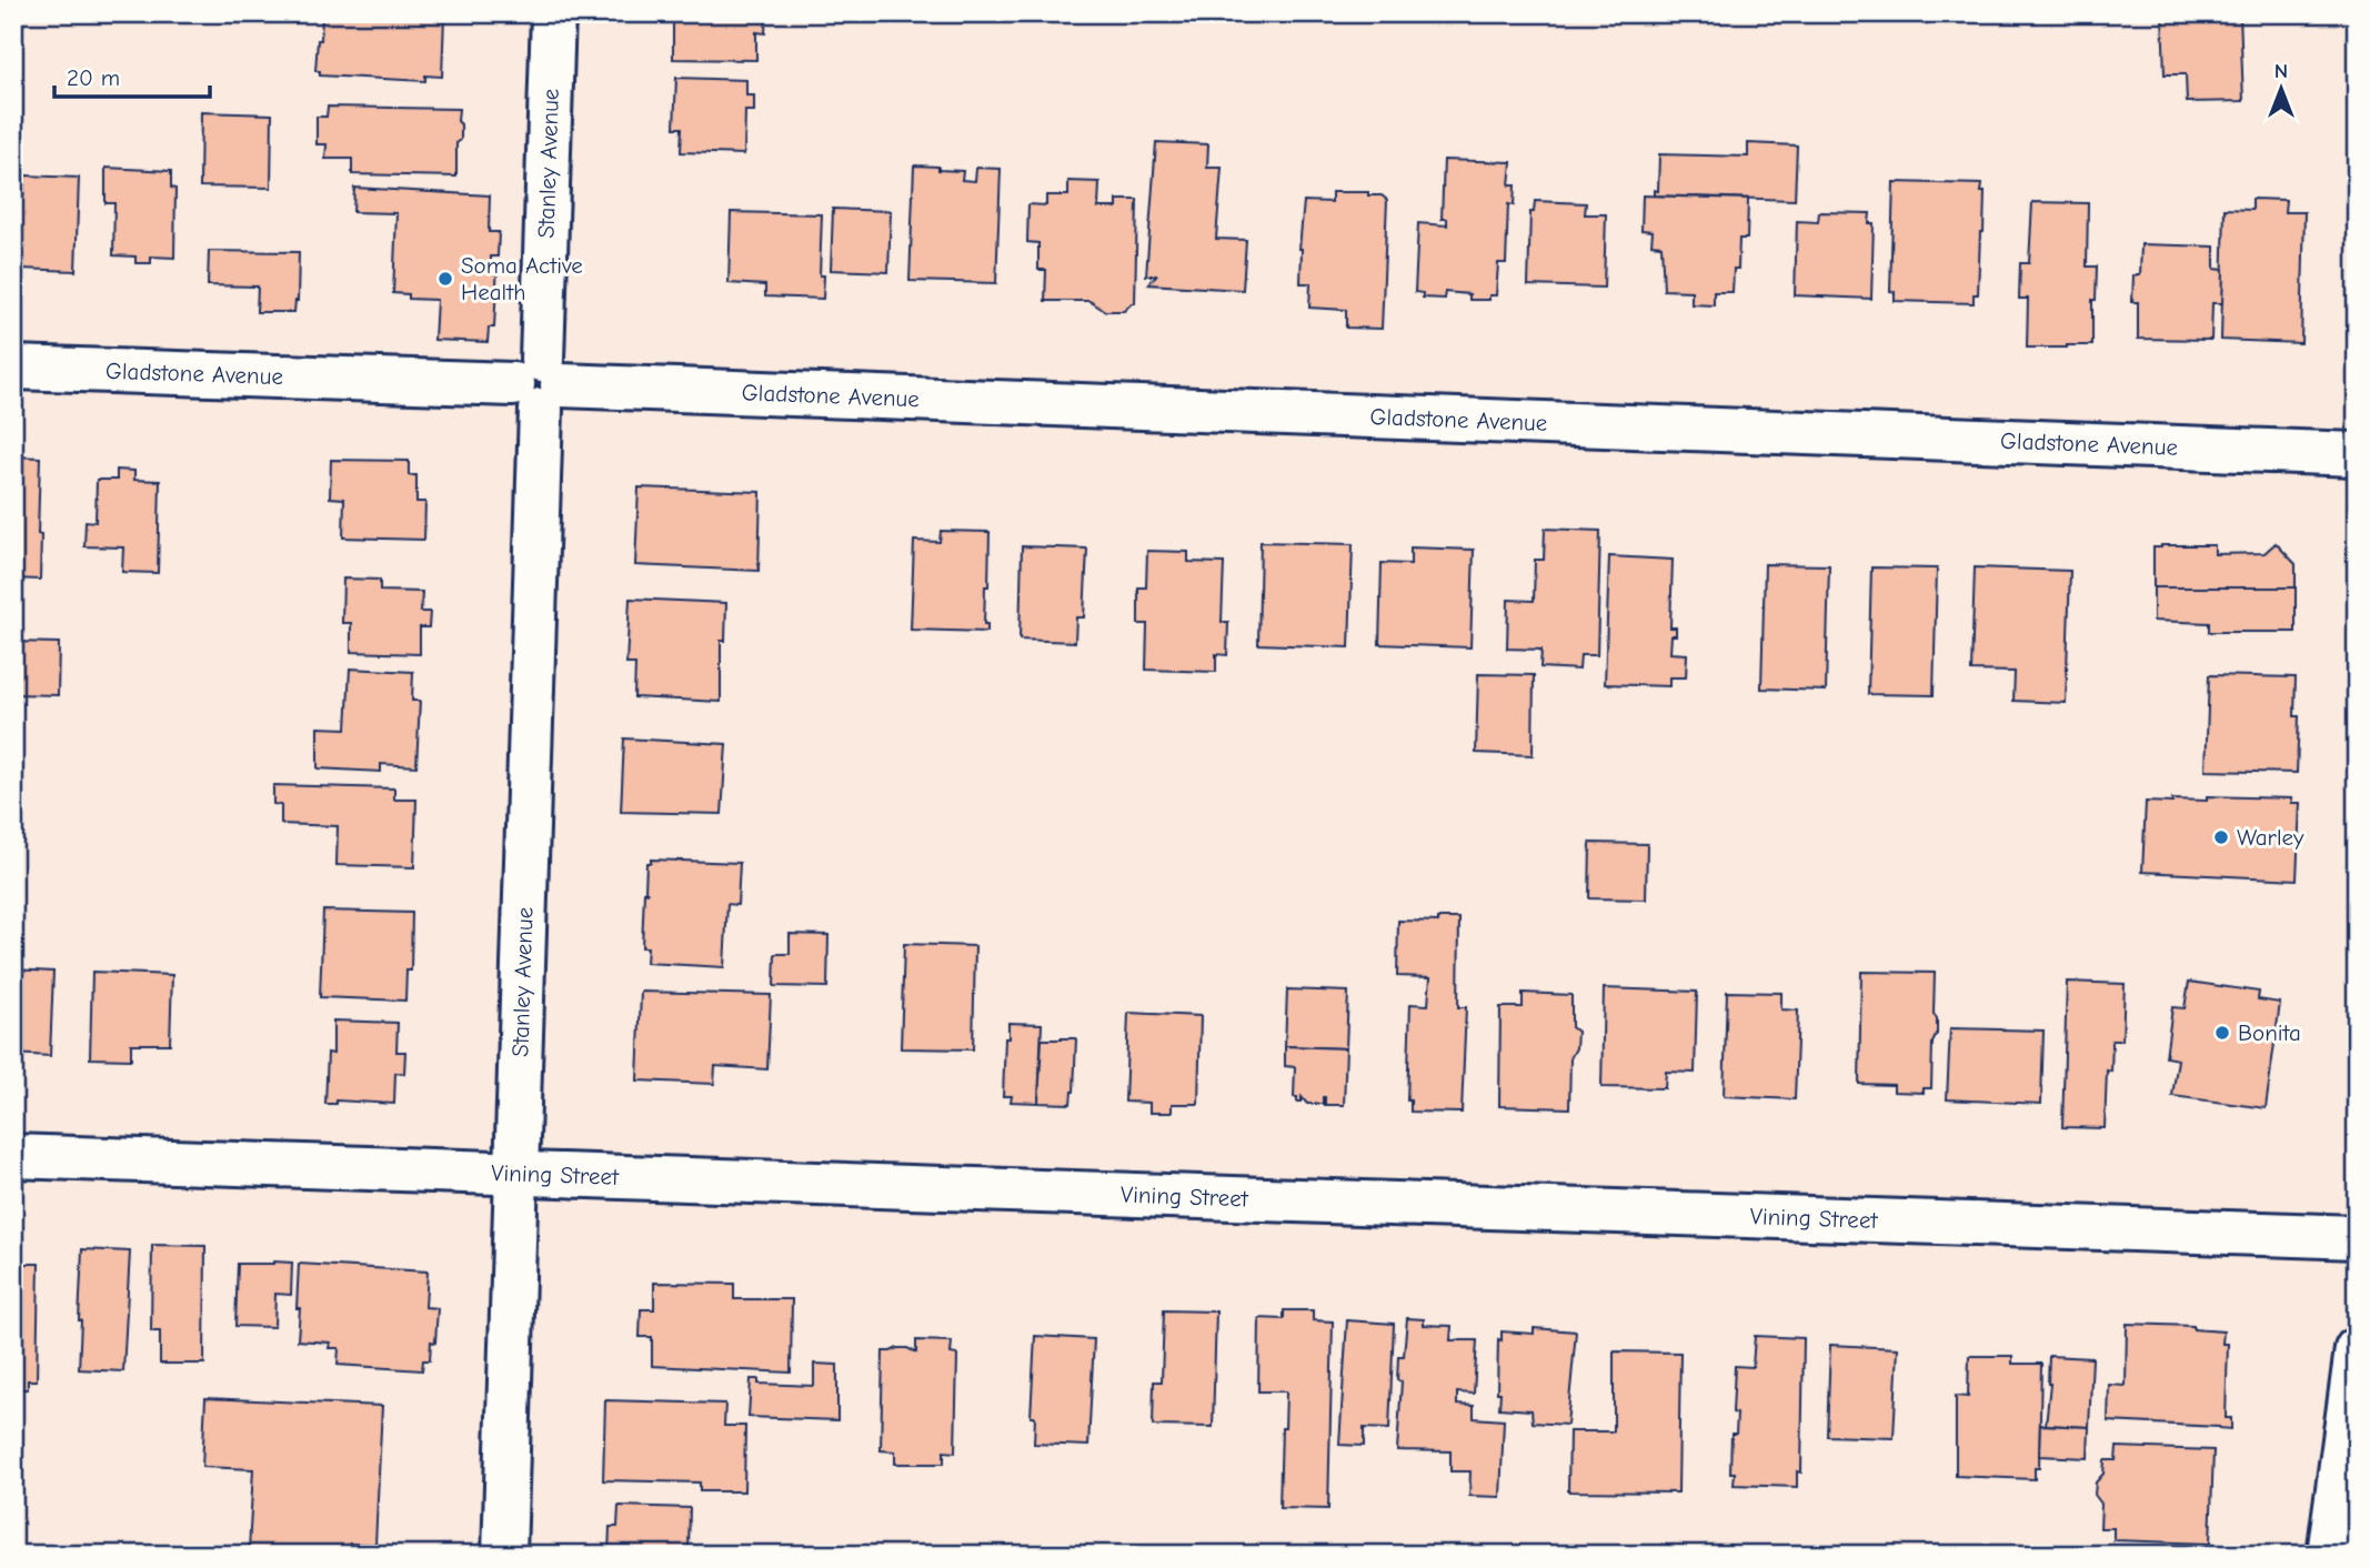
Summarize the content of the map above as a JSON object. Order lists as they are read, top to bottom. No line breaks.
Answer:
{"streets":{"street":["Stanley Avenue","Gladstone Avenue","Vining Street"]},"crossings":[["Stanley Avenue","Gladstone Avenue"],["Stanley Avenue","Vining Street"]],"places":["Soma Active Health","Warley","Bonita"],"scale_bar":"20 m","north":"top"}
